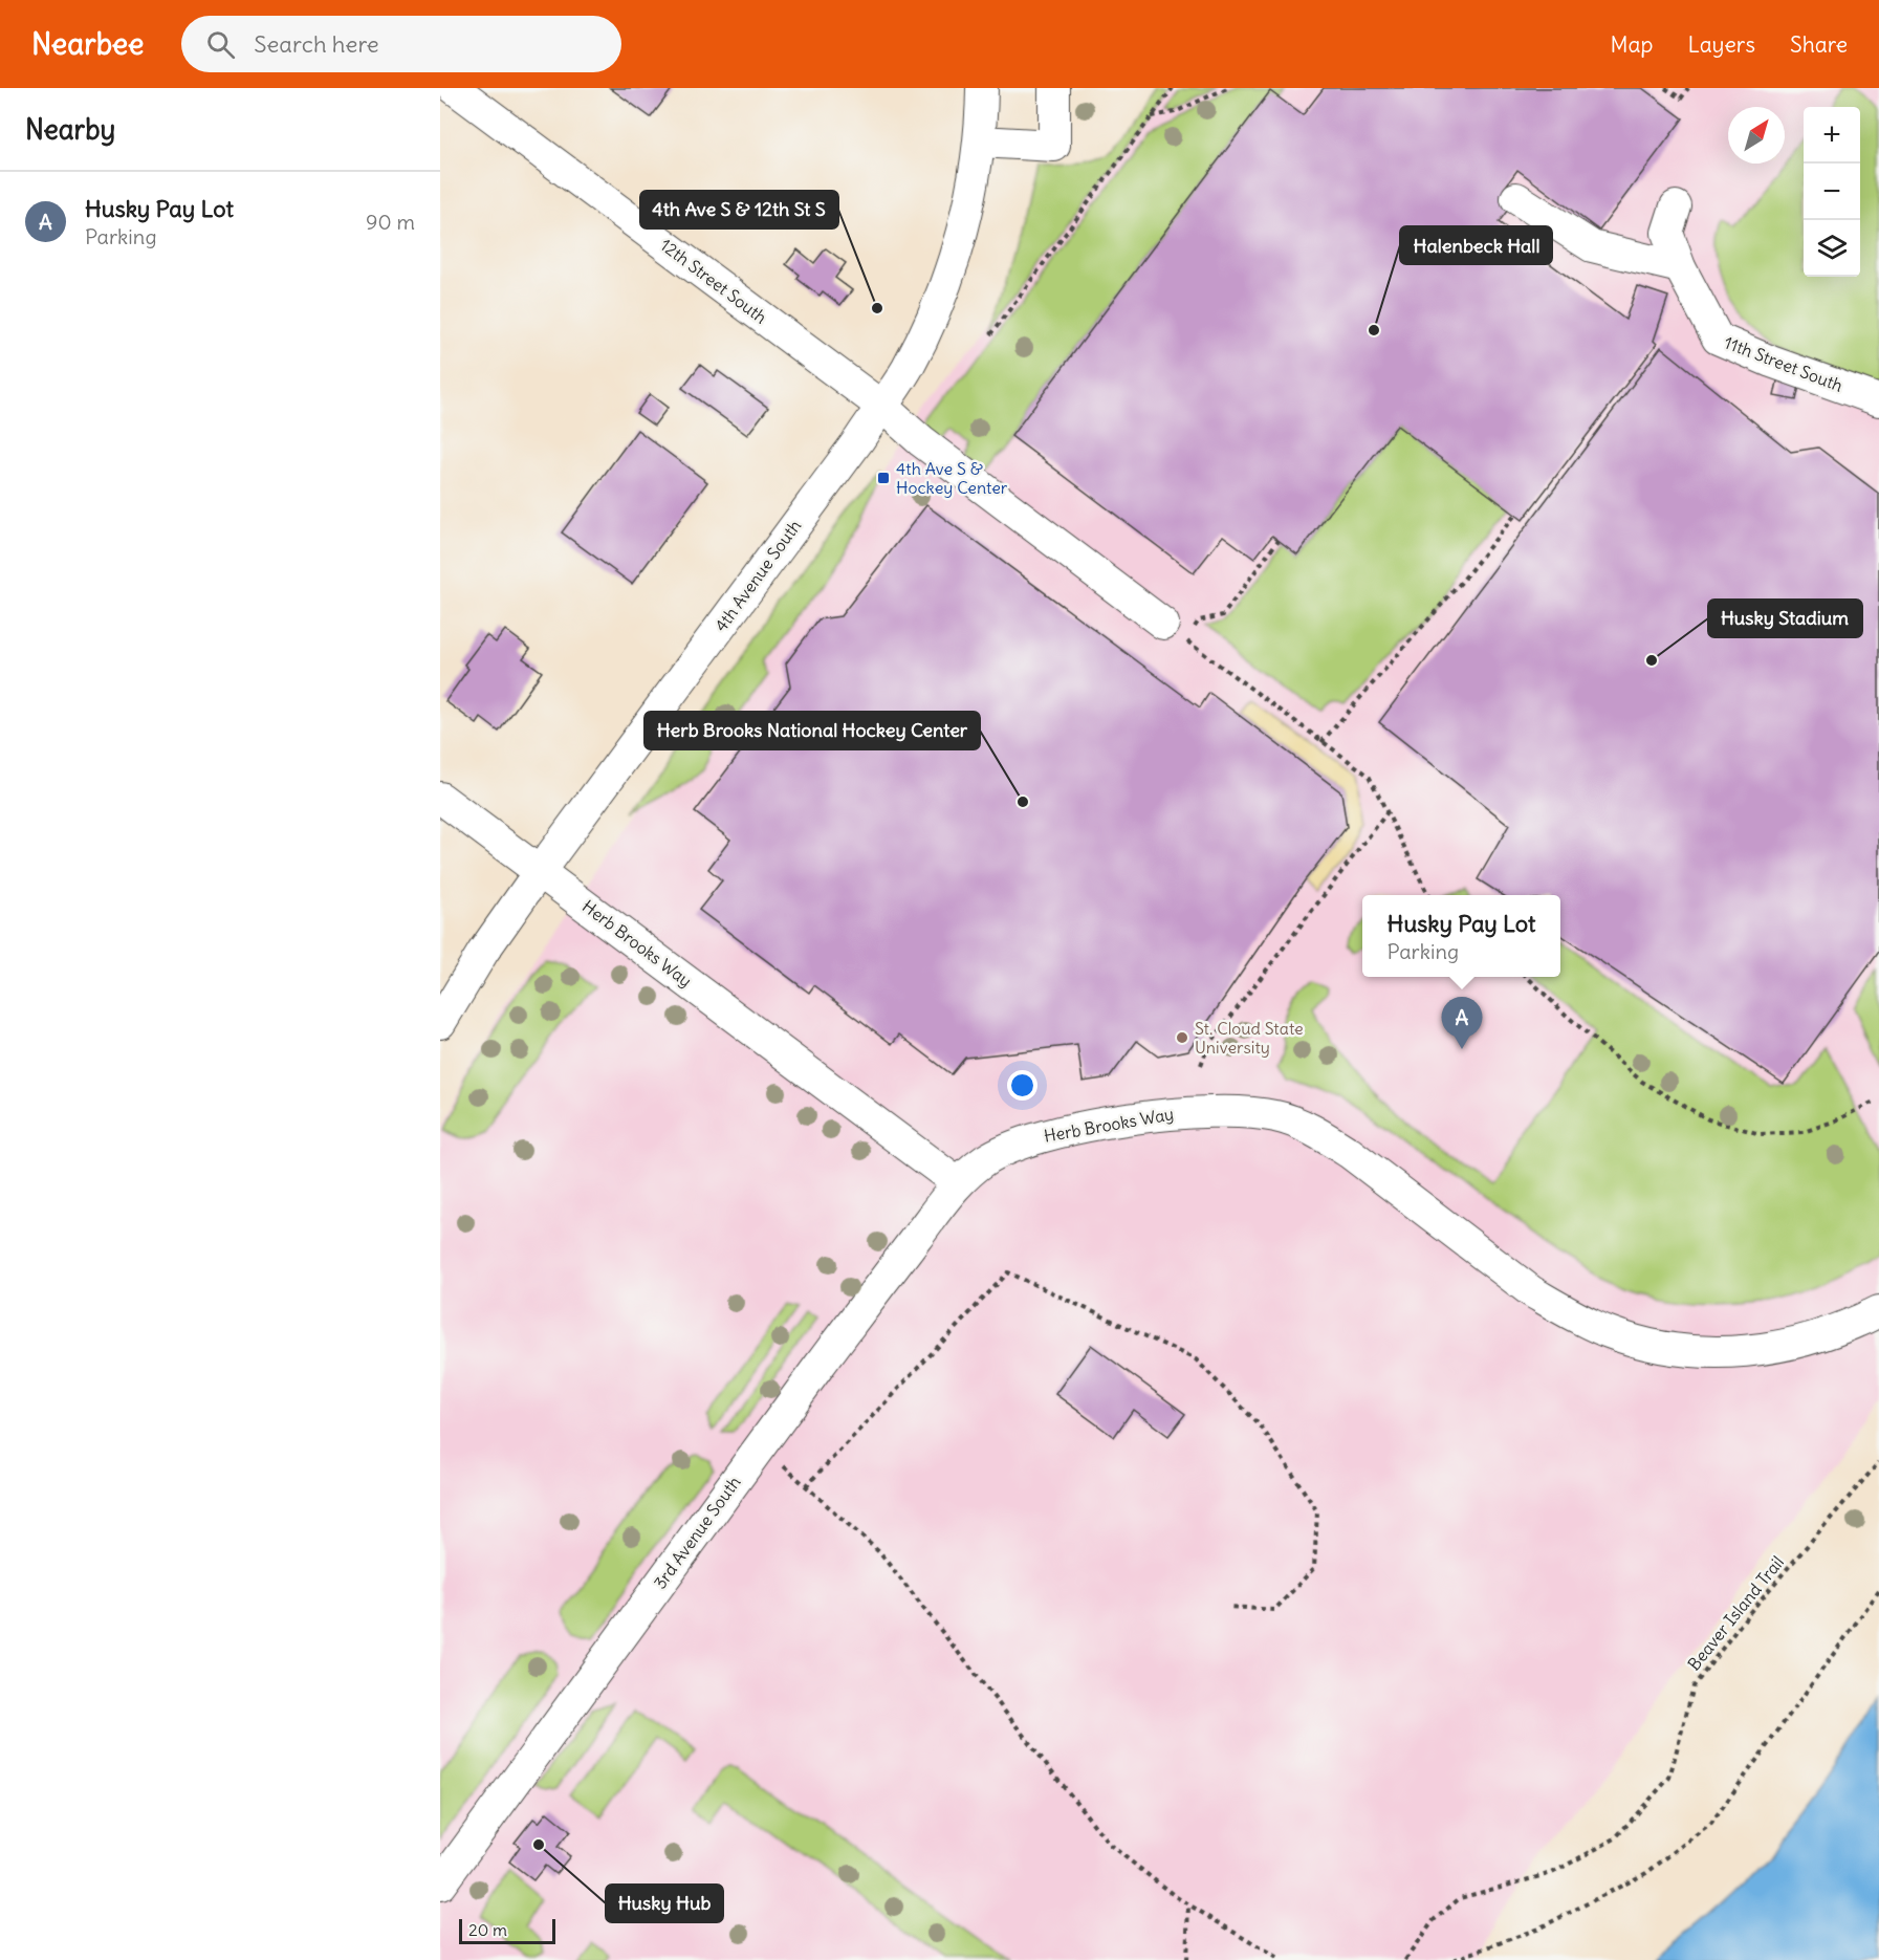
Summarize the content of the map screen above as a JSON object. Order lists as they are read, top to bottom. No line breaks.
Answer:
{"streets":{"street":["12th Street South","11th Street South","4th Avenue South","Herb Brooks Way","3rd Avenue South"],"path":["Beaver Island Trail"]},"crossings":[["12th Street South","4th Avenue South"],["4th Avenue South","Herb Brooks Way"],["Herb Brooks Way","3rd Avenue South"]],"places":{"other":["4th Ave S & 12th St S","Halenbeck Hall","Husky Stadium","Herb Brooks National Hockey Center","St. Cloud State University","Husky Hub"],"transit":["4th Ave S & Hockey Center"]},"scale_bar":"20 m","north":"top right","page":{"header":"Nearbee","search":"Search here","nav":["Map","Layers","Share"],"heading":"Nearby","map_buttons":["+","−"],"list":[{"mark":"A","name":"Husky Pay Lot","note":"Parking","value":"90 m"}],"popup":["Husky Pay Lot","Parking"],"pins":"A","scale":"20 m"}}
